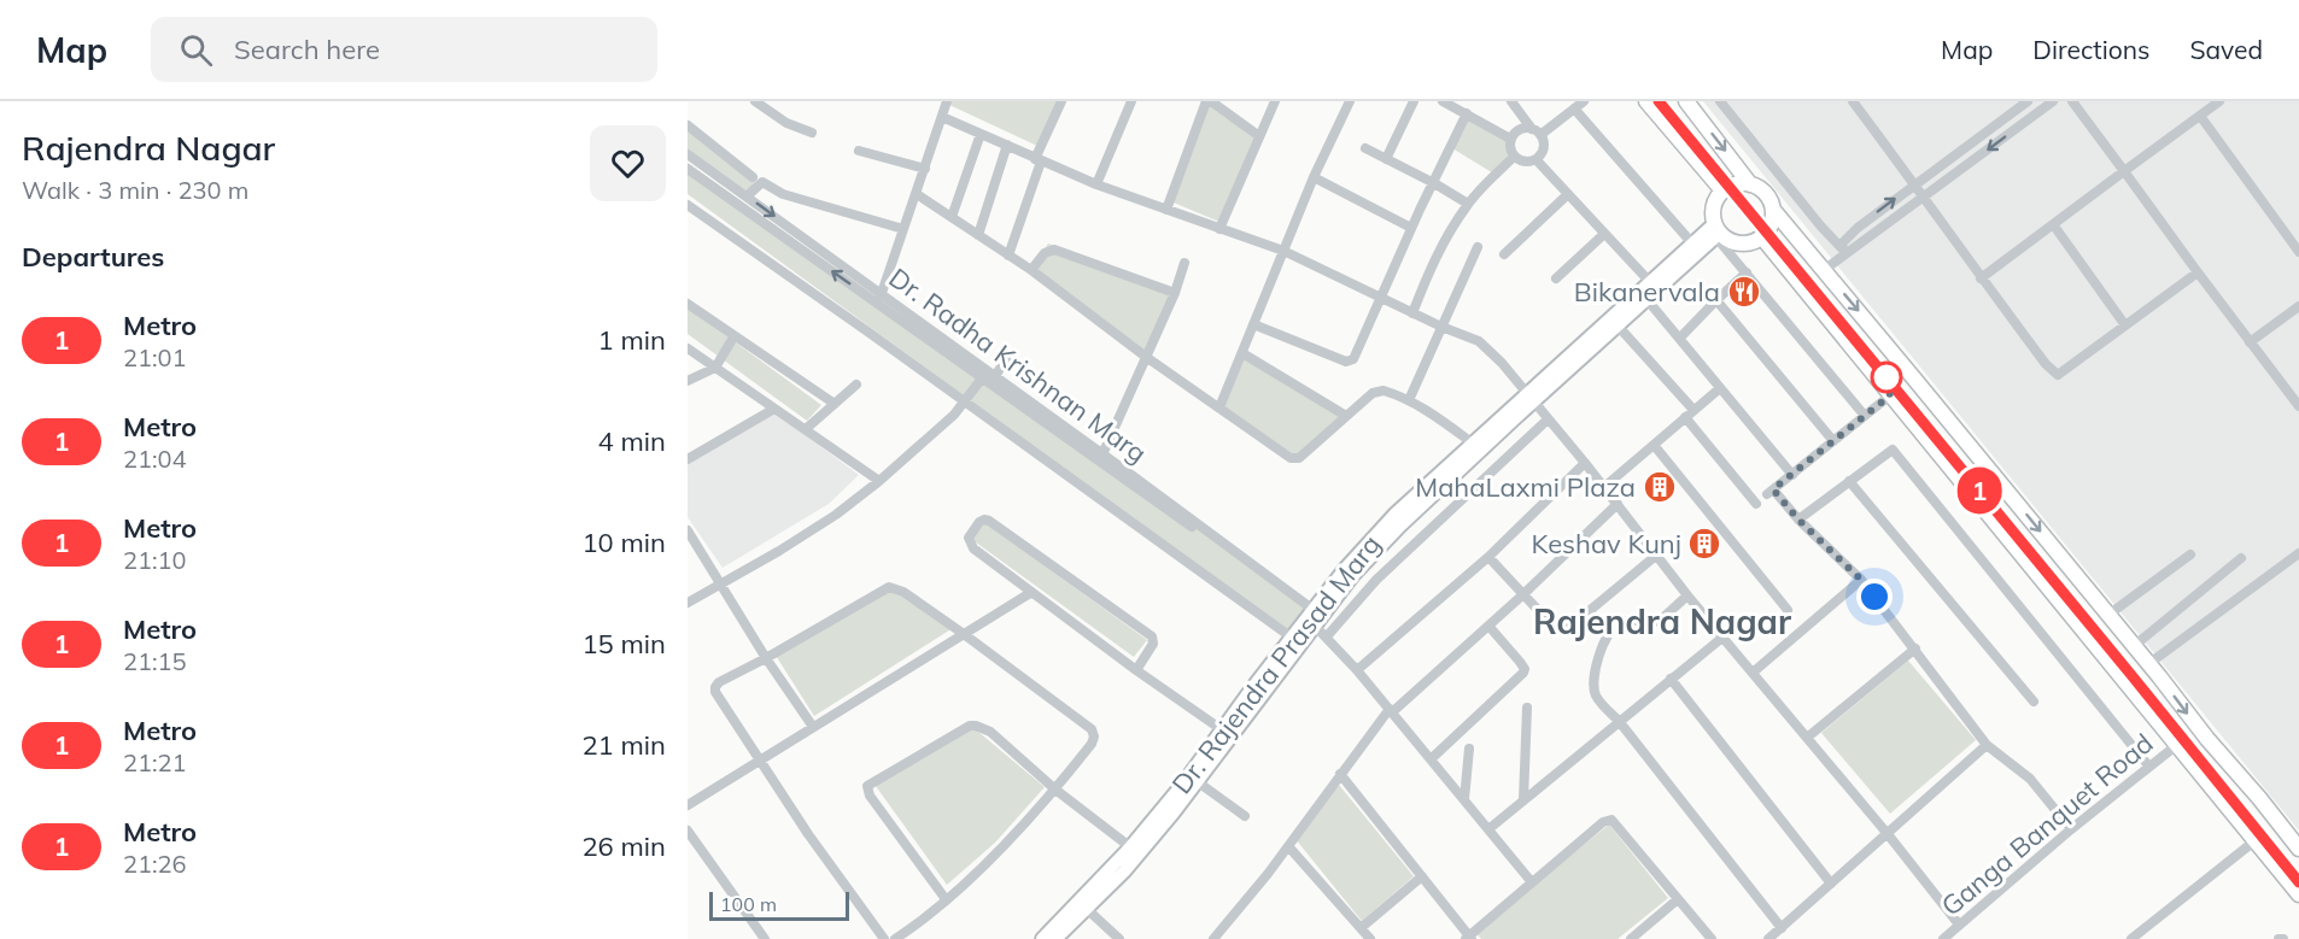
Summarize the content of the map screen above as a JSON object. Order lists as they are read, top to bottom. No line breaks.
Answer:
{"streets":{"main road":["Dr. Rajendra Prasad Marg"],"street":["Dr. Radha Krishnan Marg","Ganga Banquet Road"]},"crossings":[["Dr. Radha Krishnan Marg","Dr. Rajendra Prasad Marg"]],"districts":["Rajendra Nagar"],"places":{"restaurant":["Bikanervala"],"building":["MahaLaxmi Plaza","Keshav Kunj"]},"lines":["metro line 1"],"scale_bar":"100 m","page":{"header":"Map","search":"Search here","nav":["Map","Directions","Saved"],"heading":[["Rajendra Nagar","Walk · 3 min · 230 m"],"Departures"],"on_map":"1","list":[{"mark":"1","name":"Metro","note":"21:01","value":"1 min"},{"mark":"1","name":"Metro","note":"21:04","value":"4 min"},{"mark":"1","name":"Metro","note":"21:10","value":"10 min"},{"mark":"1","name":"Metro","note":"21:15","value":"15 min"},{"mark":"1","name":"Metro","note":"21:21","value":"21 min"},{"mark":"1","name":"Metro","note":"21:26","value":"26 min"}],"scale":"100 m"}}
